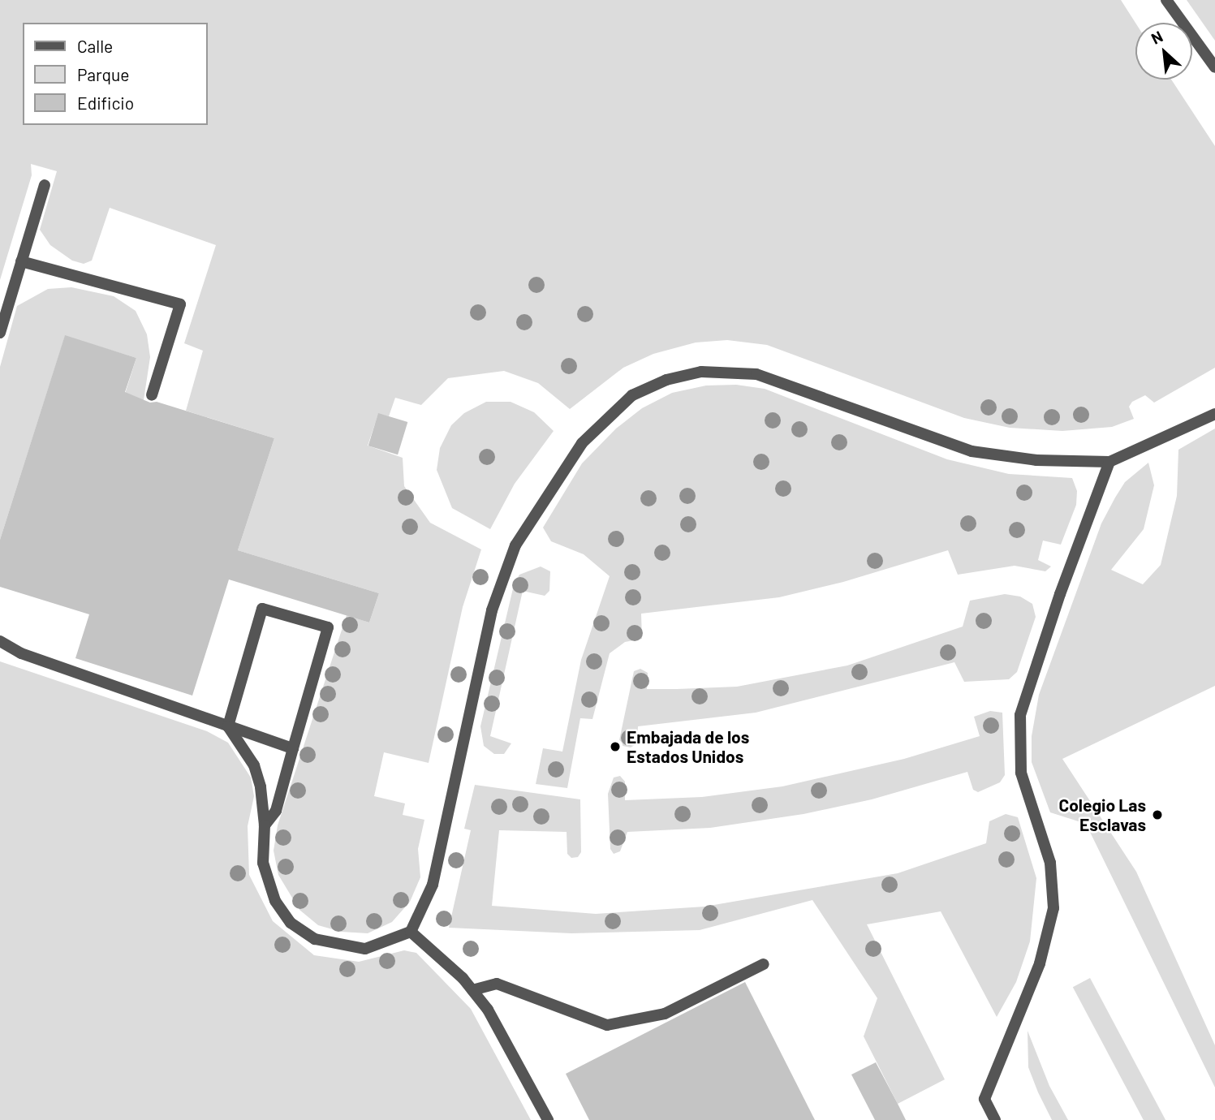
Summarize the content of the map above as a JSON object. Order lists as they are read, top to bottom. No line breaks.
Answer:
{"places":["Embajada de los Estados Unidos","Colegio Las Esclavas"],"legend":["Calle","Parque","Edificio"],"north":"top left"}
